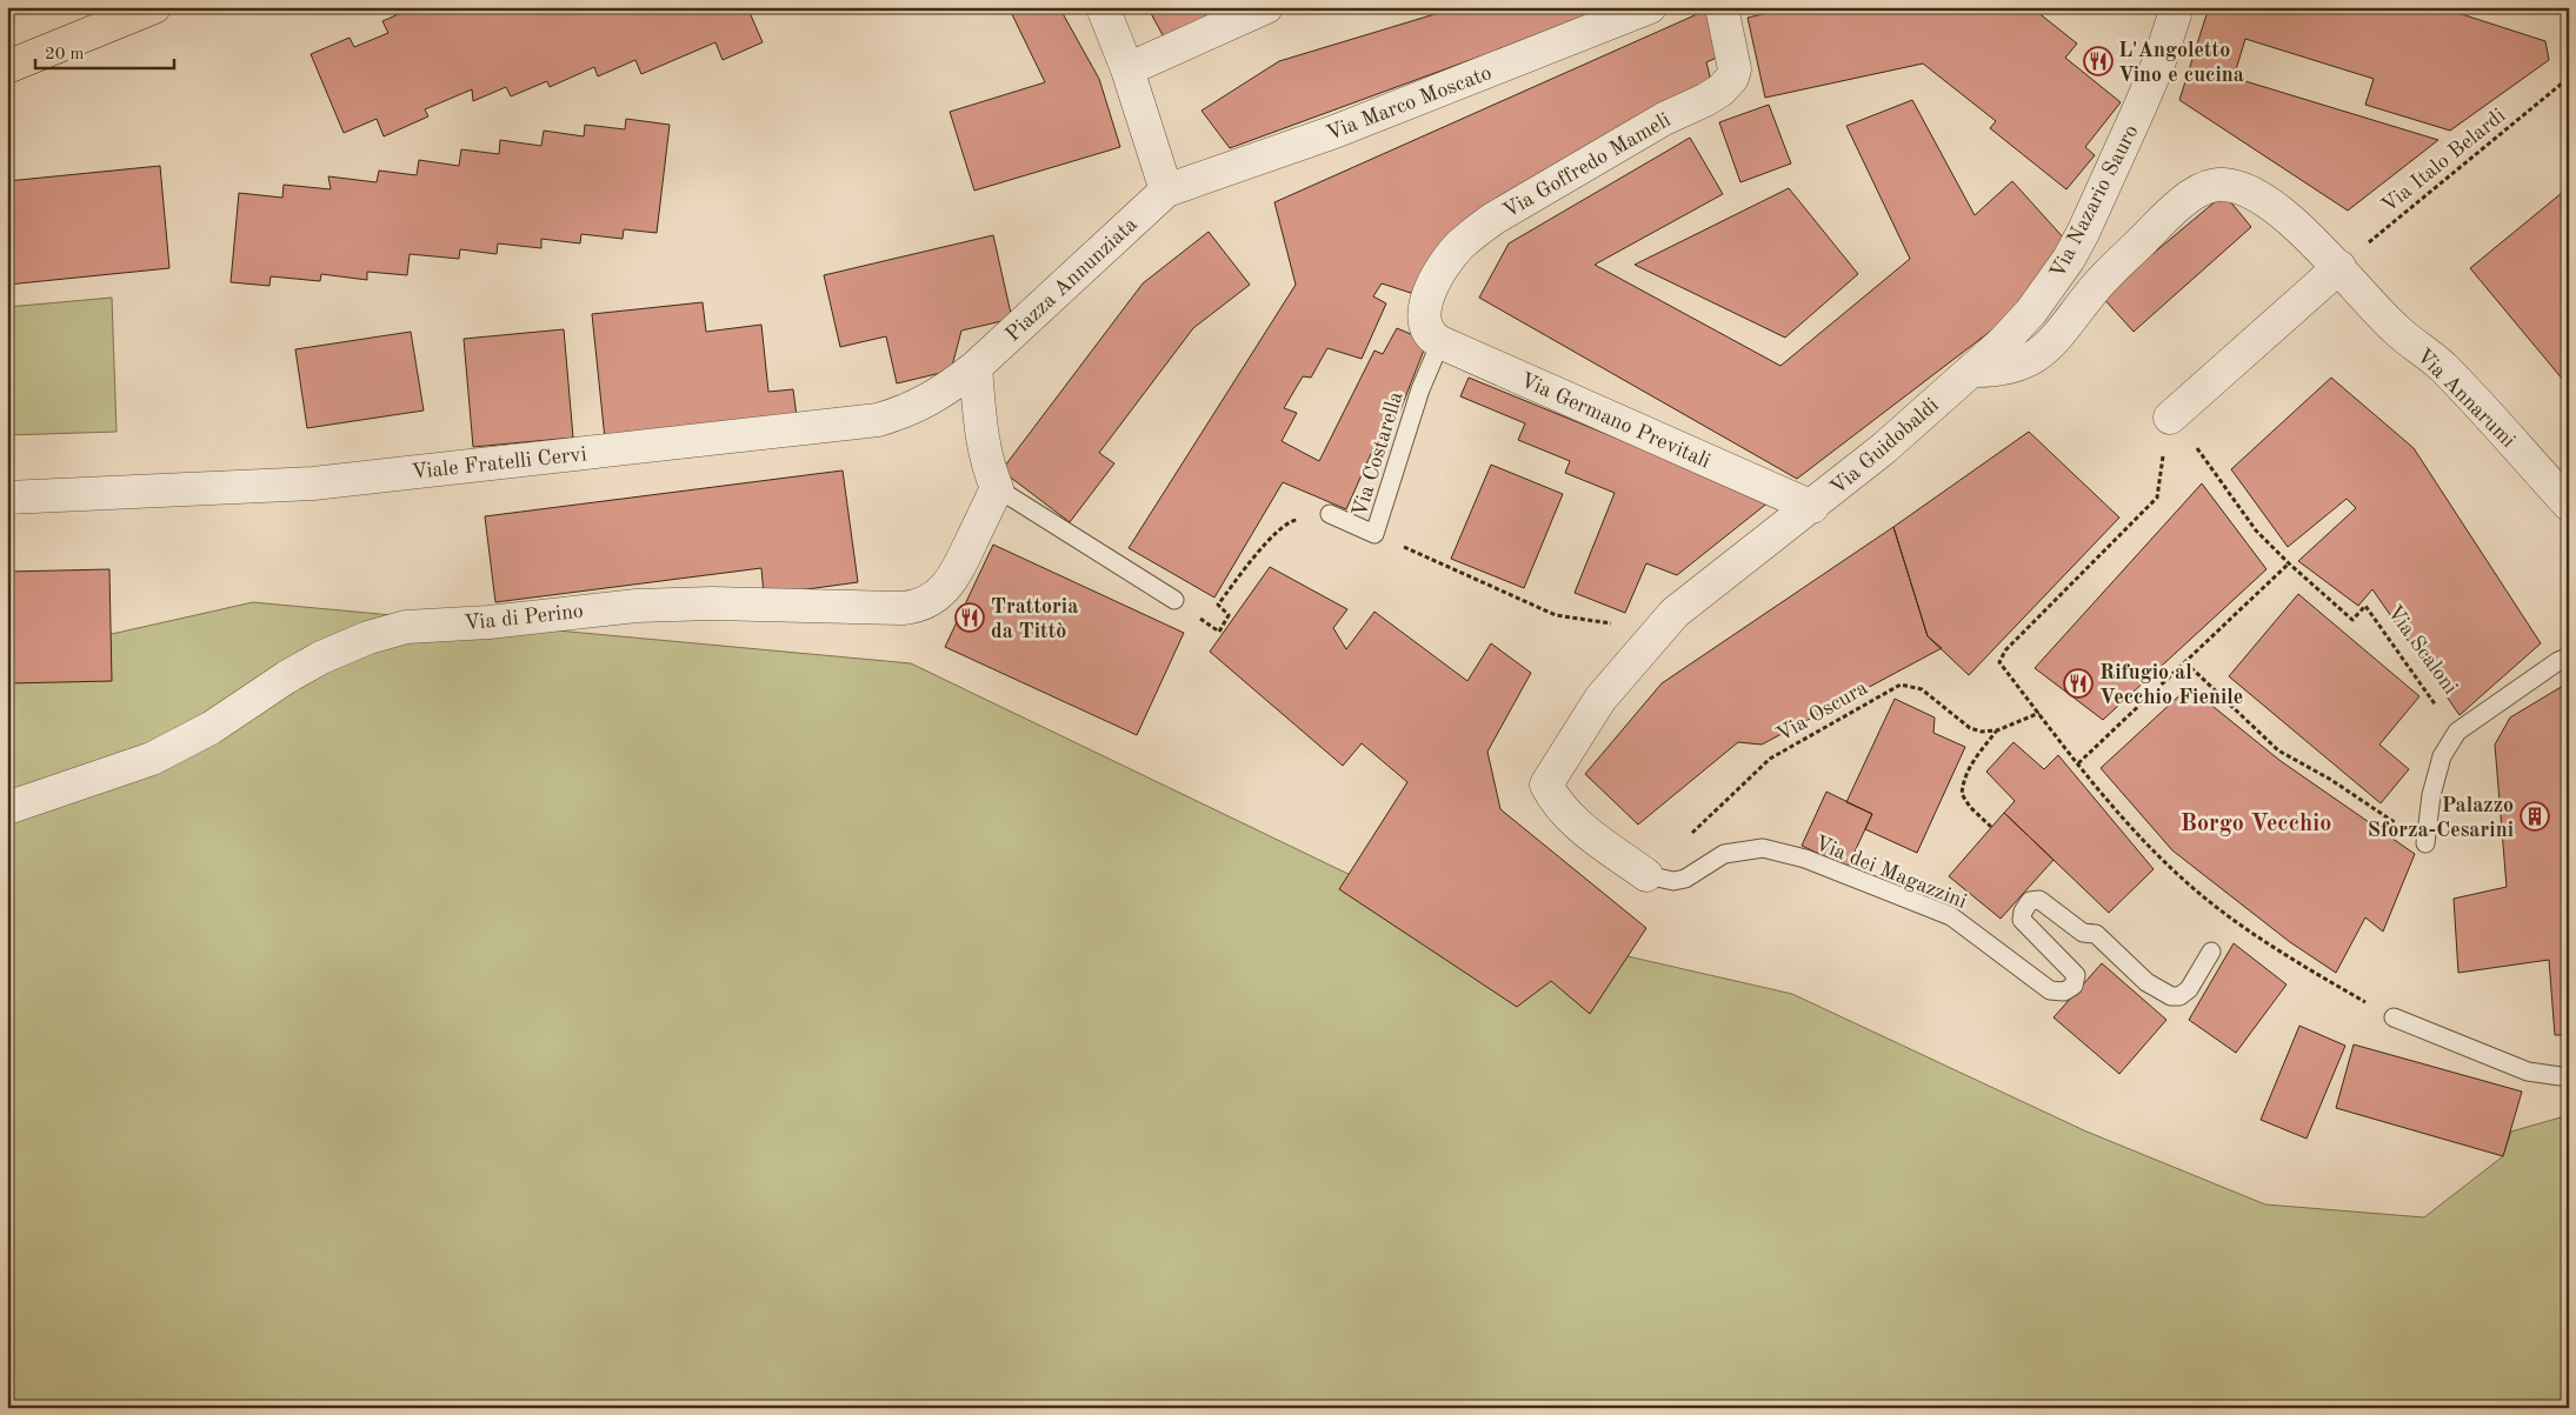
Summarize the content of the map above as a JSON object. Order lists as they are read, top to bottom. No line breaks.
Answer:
{"streets":{"street":["Via Marco Moscato","Via Goffredo Mameli","Via Nazario Sauro","Piazza Annunziata","Via Annarumi","Via Germano Previtali","Via Guidobaldi","Viale Fratelli Cervi","Via di Perino"],"lane":["Via Costarella","Via dei Magazzini"],"path":["Via Italo Belardi","Via Scaloni","Via Oscura"]},"crossings":[["Via Marco Moscato","Piazza Annunziata"],["Via Italo Belardi","Via Annarumi"],["Via Goffredo Mameli","Via Germano Previtali"],["Via Goffredo Mameli","Via Costarella"],["Via Nazario Sauro","Via Annarumi"],["Via Nazario Sauro","Via Guidobaldi"],["Piazza Annunziata","Viale Fratelli Cervi"],["Via Annarumi","Via Guidobaldi"],["Via Germano Previtali","Via Guidobaldi"],["Via Germano Previtali","Via Costarella"],["Via Guidobaldi","Via Oscura"],["Via Guidobaldi","Via dei Magazzini"],["Via Oscura","Via dei Magazzini"]],"districts":["Borgo Vecchio"],"places":{"restaurant":["L'Angoletto Vino e cucina","Trattoria da Tittò","Rifugio al Vecchio Fienile"],"building":["Palazzo Sforza-Cesarini"]},"scale_bar":"20 m"}
